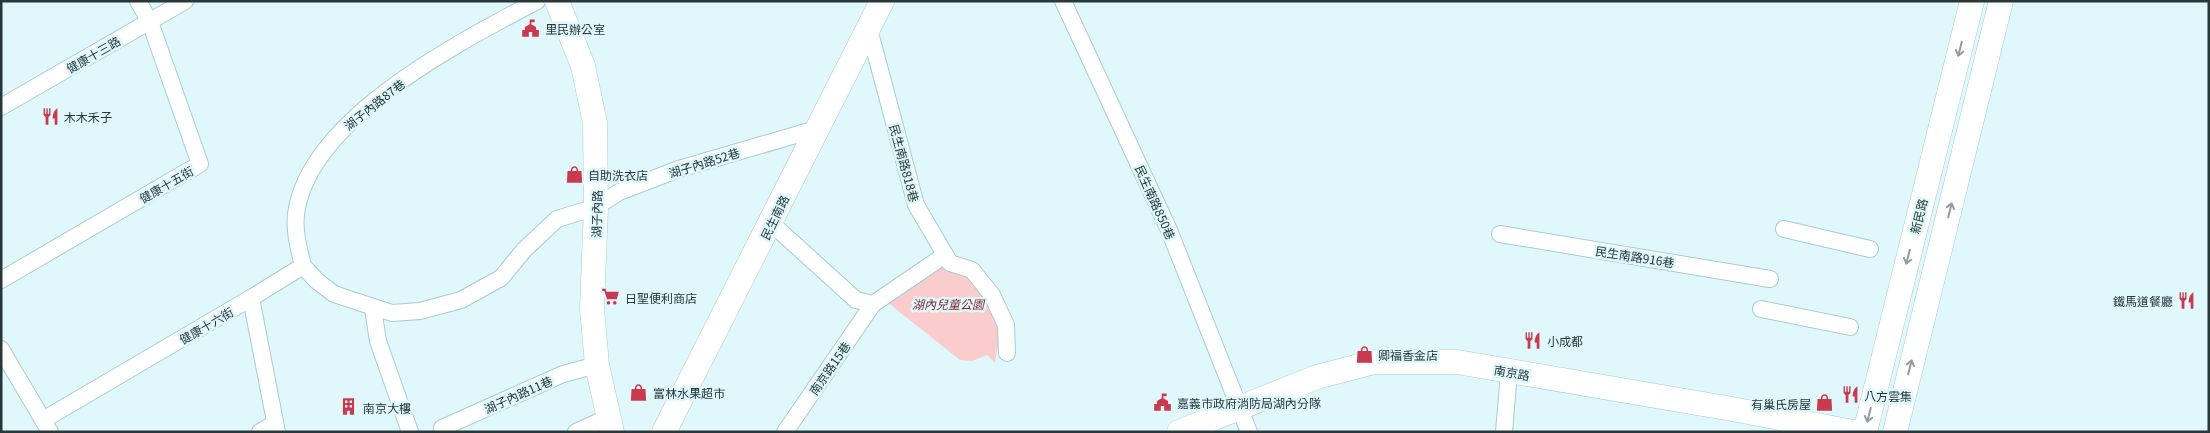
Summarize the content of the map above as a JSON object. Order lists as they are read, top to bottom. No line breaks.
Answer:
{"streets":{"street":["健康十三路","湖子內路87巷","湖子內路52巷","民生南路818巷","健康十五街","民生南路850巷","湖子內路","新民路","民生南路","民生南路916巷","健康十六街","南京路15巷","南京路","湖子內路11巷"]},"crossings":[["健康十三路","健康十五街"],["湖子內路87巷","湖子內路52巷"],["湖子內路52巷","湖子內路"],["湖子內路52巷","民生南路"],["民生南路818巷","民生南路"],["民生南路818巷","南京路15巷"],["民生南路850巷","南京路"],["湖子內路","湖子內路11巷"]],"parks":["湖內兒童公園"],"places":{"public building":["里民辦公室","嘉義市政府消防局湖內分隊"],"restaurant":["木木禾子","鐵馬道餐廳","小成都","八方雲集"],"shop":["自助洗衣店","卿福香金店","富林水果超市","有巢氏房屋"],"supermarket":["日聖便利商店"],"building":["南京大樓"]}}
